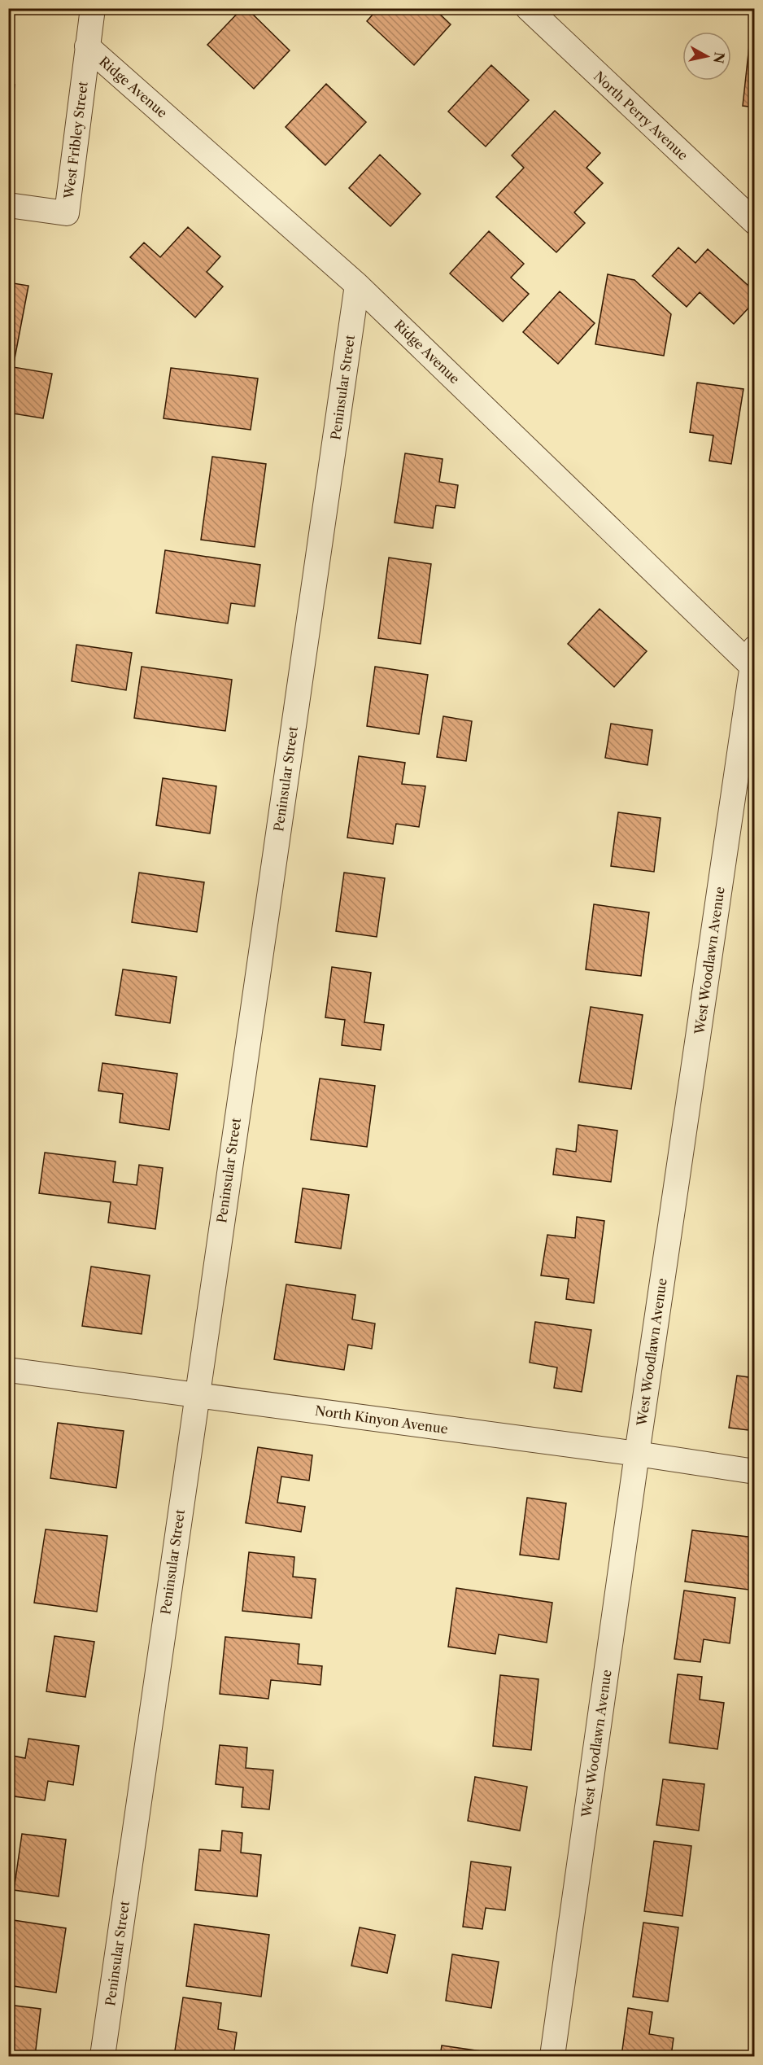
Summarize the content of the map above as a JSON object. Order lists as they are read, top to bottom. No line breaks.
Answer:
{"streets":{"street":["Ridge Avenue","North Perry Avenue","West Fribley Street","Peninsular Street","West Woodlawn Avenue","North Kinyon Avenue"]},"crossings":[["Ridge Avenue","West Fribley Street"],["Ridge Avenue","Peninsular Street"],["Ridge Avenue","West Woodlawn Avenue"],["Peninsular Street","North Kinyon Avenue"],["West Woodlawn Avenue","North Kinyon Avenue"]],"north":"right"}
